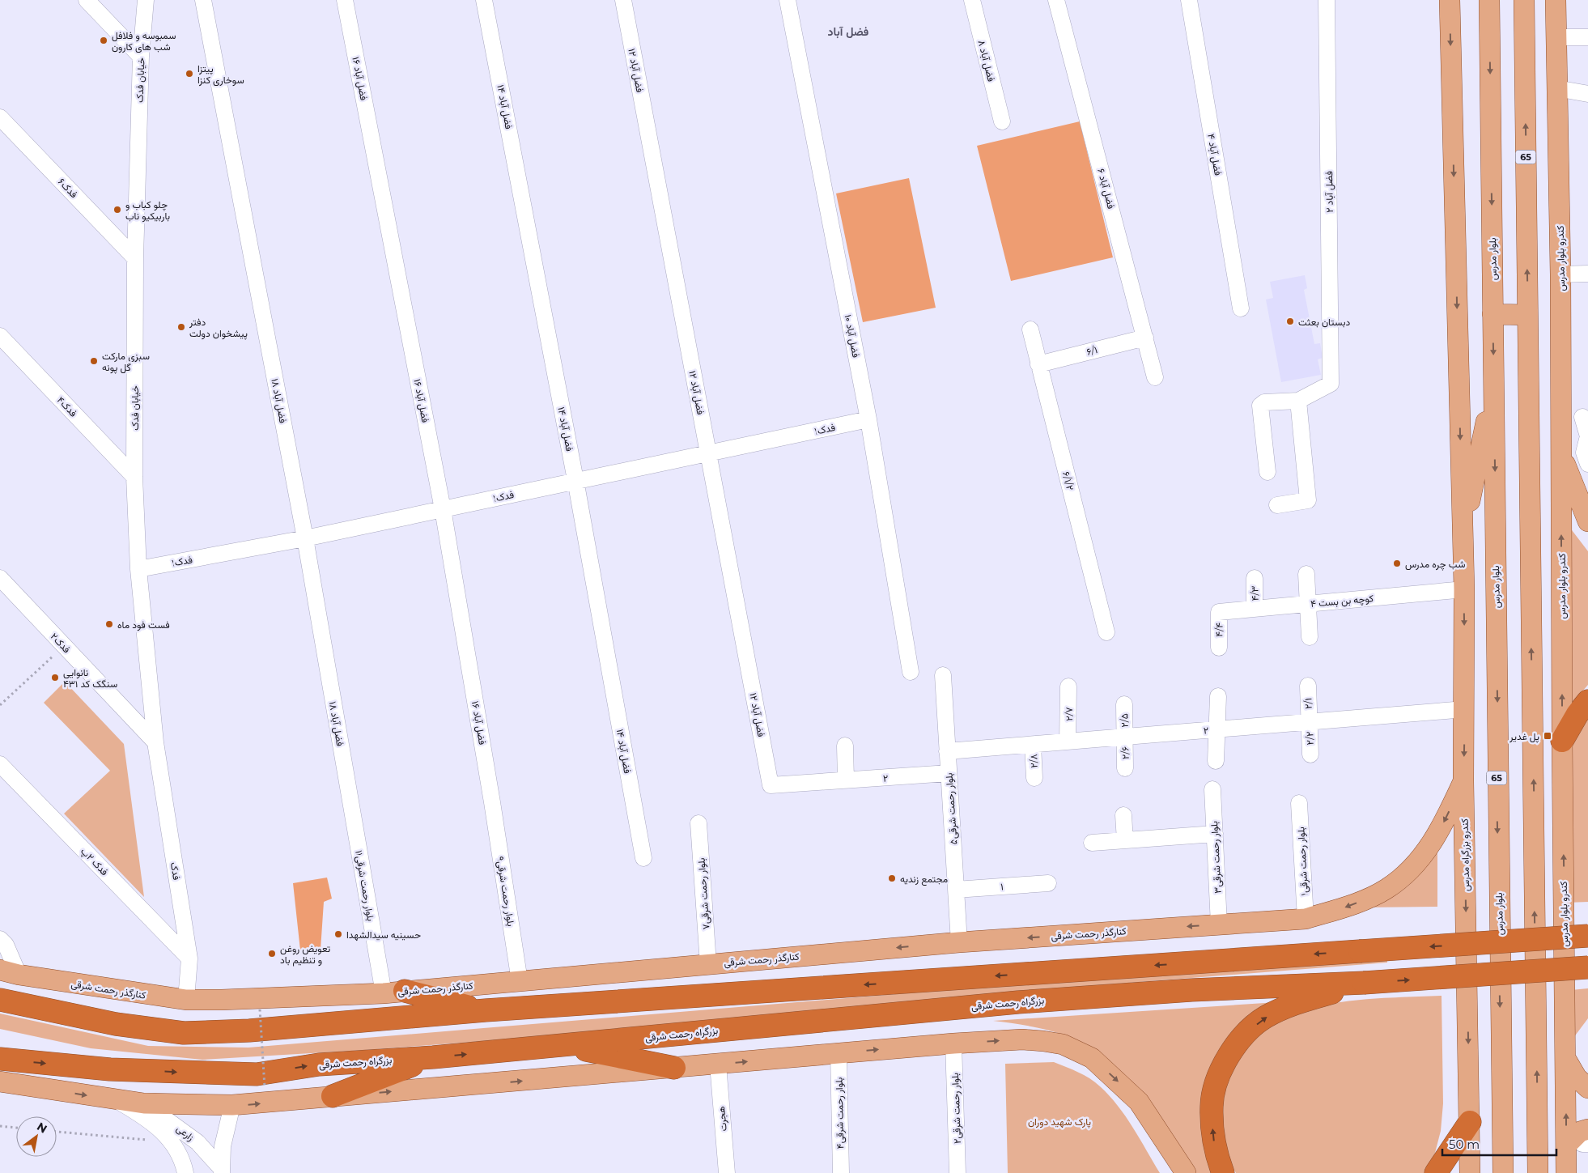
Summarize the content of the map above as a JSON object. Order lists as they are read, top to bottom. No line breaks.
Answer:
{"streets":{"highway":["بزرگراه رحمت شرقی"],"main road":["65","کندرو بلوار مدرس","بلوار مدرس","کندرو بزرگراه مدرس","کنارگذر رحمت شرقی"],"street":["فضل آباد ۸","فضل آباد ۱۲","فضل آباد ۱۶","خیابان فدک","فضل آباد ۱۴","فضل آباد ۴","فدک۶","فضل آباد ۶","فضل آباد ۲","فضل آباد ۱۰","۶/۱","فضل آباد ۱۸","فدک۴","فدک۱","۶/۱/۲","۴/۳","کوچه بن بست ۴","۴/۴","فدک۲","۲/۱","۲/۷","۲/۵","۲","۲/۲","۲/۶","۲/۸","۵بلوار رحمت شرقی","بلوار رحمت شرقی۳","فدک ۲پ","بلوار رحمت شرقی۱","فدک","بلوار رحمت شرقی۱۱","۱","بلوار رحمت شرقی۹","بلوار رحمت شرقی۷","بلوار رحمت شرقی۲","بلوار رحمت شرقی۴","هجرت","زارعی"]},"crossings":[["فضل آباد ۱۲","فدک۱"],["فضل آباد ۱۲","۲"],["فضل آباد ۱۶","فدک۱"],["فضل آباد ۱۶","بلوار رحمت شرقی۹"],["خیابان فدک","فدک۶"],["خیابان فدک","فدک۴"],["خیابان فدک","فدک۱"],["خیابان فدک","فدک۲"],["خیابان فدک","فدک"],["فضل آباد ۱۴","فدک۱"],["فضل آباد ۶","۶/۱"],["فضل آباد ۱۰","فدک۱"],["۶/۱","۶/۱/۲"],["فضل آباد ۱۸","فدک۱"],["فضل آباد ۱۸","بلوار رحمت شرقی۱۱"],["۴/۳","کوچه بن بست ۴"],["کوچه بن بست ۴","۴/۴"],["کوچه بن بست ۴","کندرو بزرگراه مدرس"],["فدک۲","فدک"],["۲/۱","۲"],["۲/۱","۲/۲"],["۲/۷","۲"],["۲/۵","۲"],["۲/۵","۲/۶"],["۲","۲/۲"],["۲","۲/۶"],["۲","۲/۸"],["۲","۵بلوار رحمت شرقی"],["۲","کندرو بزرگراه مدرس"],["۵بلوار رحمت شرقی","۱"],["۵بلوار رحمت شرقی","کنارگذر رحمت شرقی"],["کندرو بزرگراه مدرس","کنارگذر رحمت شرقی"],["بلوار رحمت شرقی۳","کنارگذر رحمت شرقی"],["فدک ۲پ","فدک"],["بلوار رحمت شرقی۱","کنارگذر رحمت شرقی"],["فدک","کنارگذر رحمت شرقی"],["بلوار رحمت شرقی۱۱","کنارگذر رحمت شرقی"],["بلوار رحمت شرقی۹","کنارگذر رحمت شرقی"],["بلوار رحمت شرقی۷","کنارگذر رحمت شرقی"]],"districts":["فضل آباد"],"parks":["پارک شهید دوران"],"places":{"other":["سمبوسه و فلافل شب های کارون","پيتزا سوخارى كنزا","چلو کباب و باربیکیو ناب","دبستان بعثت","دفتر پیشخوان دولت","سبزی مارکت گل پونه","شب چره مدرس","فست فود ماه","نانوایی سنگک کد ۴۳۱","مجتمع زندیه","حسینیه سیدالشهدا","تعویض روغن و تنظیم باد"],"transit":["پل غدیر"]},"scale_bar":"50 m","north":"top right"}
